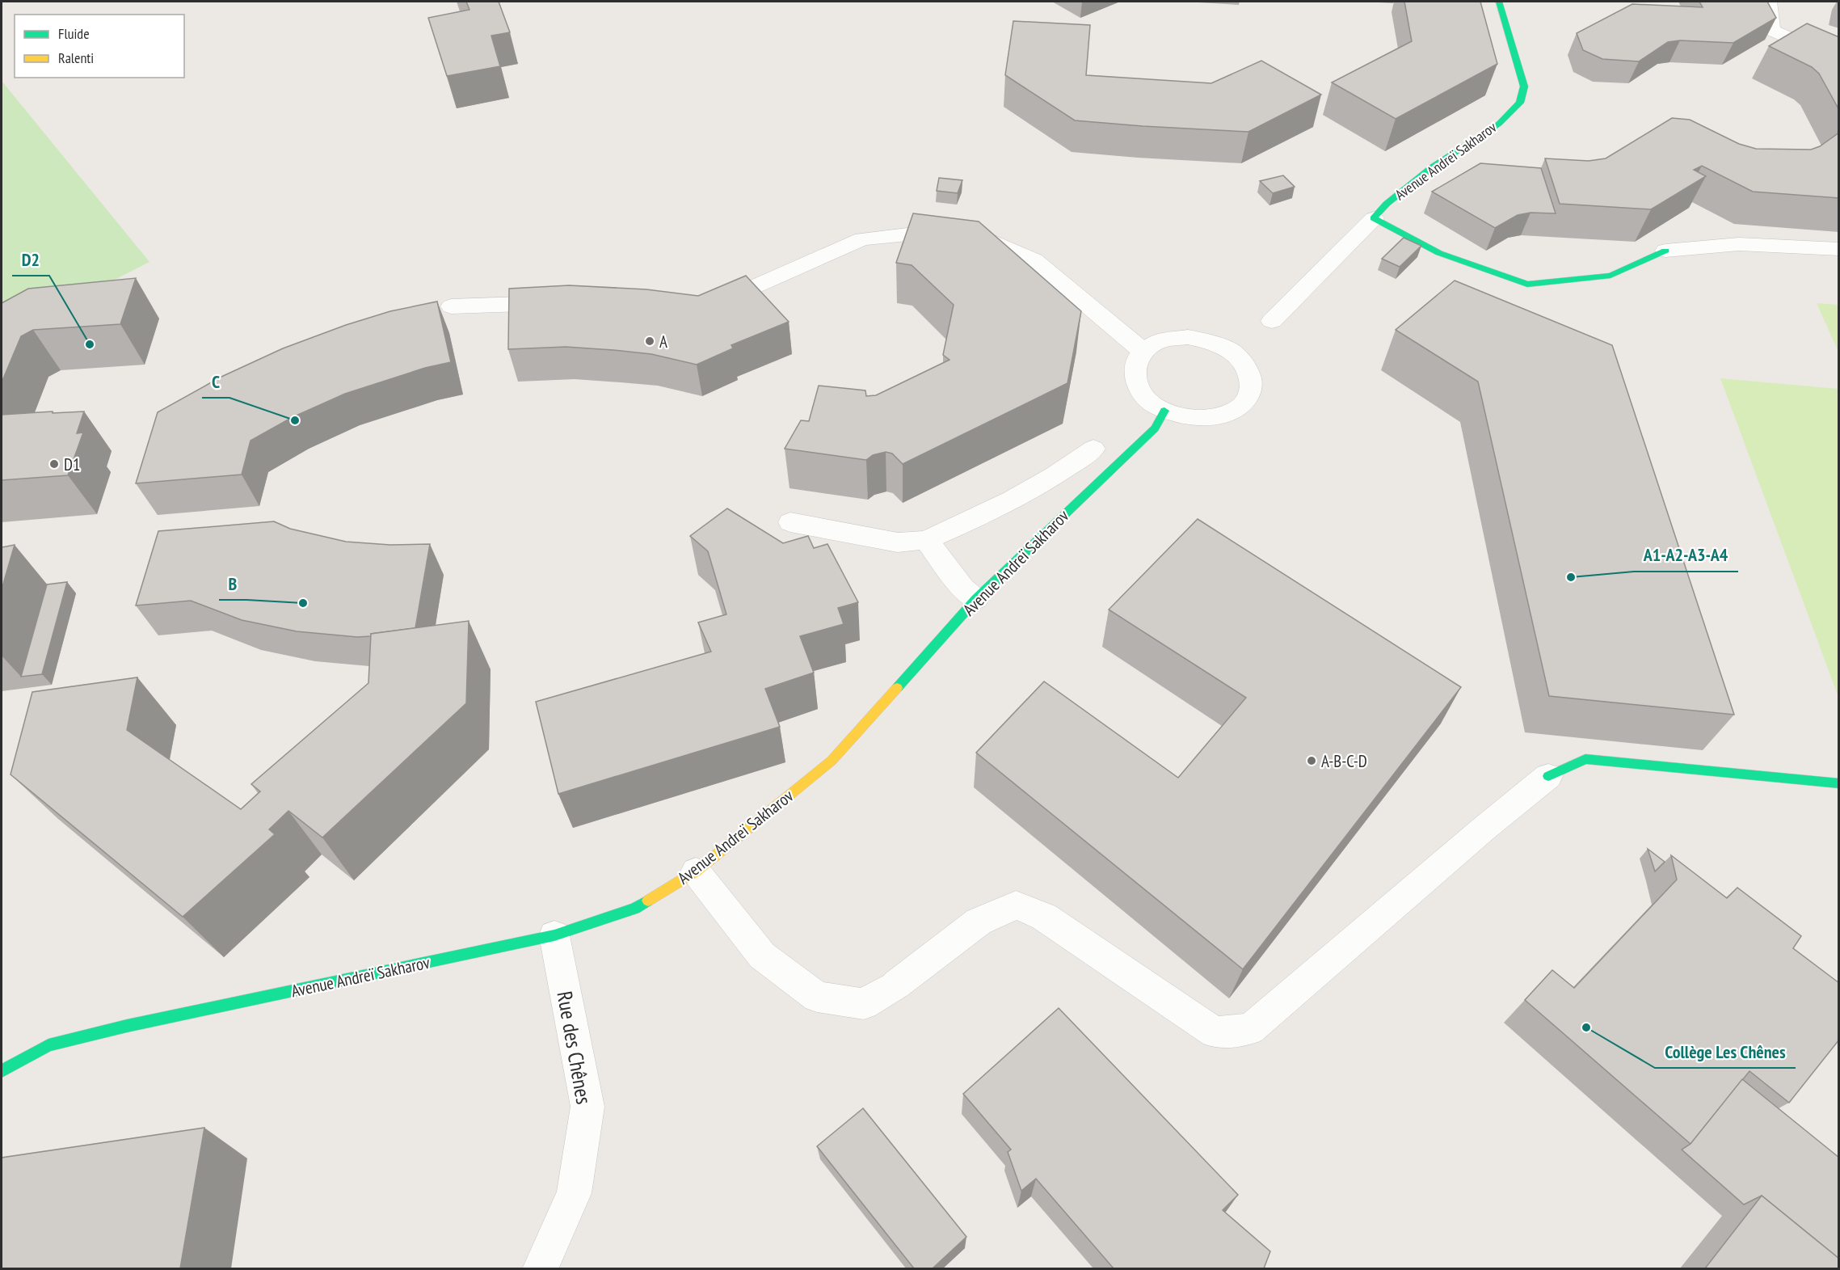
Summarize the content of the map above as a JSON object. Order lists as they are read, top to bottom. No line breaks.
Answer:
{"streets":{"street":["Avenue Andreï Sakharov","Rue des Chênes"]},"crossings":[["Avenue Andreï Sakharov","Rue des Chênes"]],"places":["A","D2","C","D1","A1-A2-A3-A4","B","A-B-C-D","Collège Les Chênes"],"legend":["Fluide","Ralenti"]}
